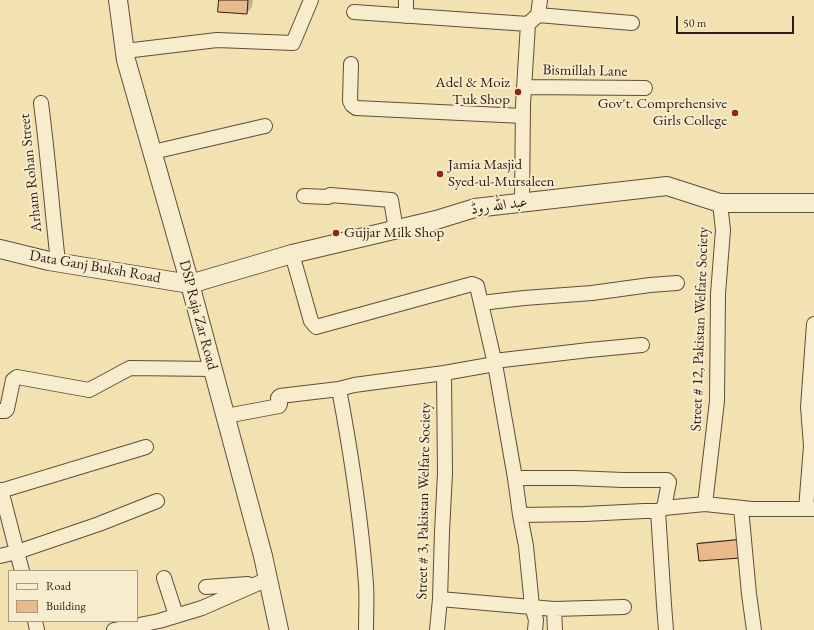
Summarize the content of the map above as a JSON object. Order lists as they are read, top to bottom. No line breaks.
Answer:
{"streets":{"street":["Bismillah Lane","Arham Rohan Street","عبد اللہ روڈ","Data Ganj Buksh Road","DSP Raja Zar Road","Street # 12, Pakistan Welfare Society","Street # 3, Pakistan Welfare Society"]},"crossings":[["Arham Rohan Street","Data Ganj Buksh Road"],["عبد اللہ روڈ","Data Ganj Buksh Road"],["عبد اللہ روڈ","DSP Raja Zar Road"],["عبد اللہ روڈ","Street # 12, Pakistan Welfare Society"],["Data Ganj Buksh Road","DSP Raja Zar Road"]],"places":["Adel & Moiz Tuk Shop","Gov't. Comprehensive Girls College","Jamia Masjid Syed-ul-Mursaleen","Gujjar Milk Shop"],"legend":["Road","Building"],"scale_bar":"50 m"}
